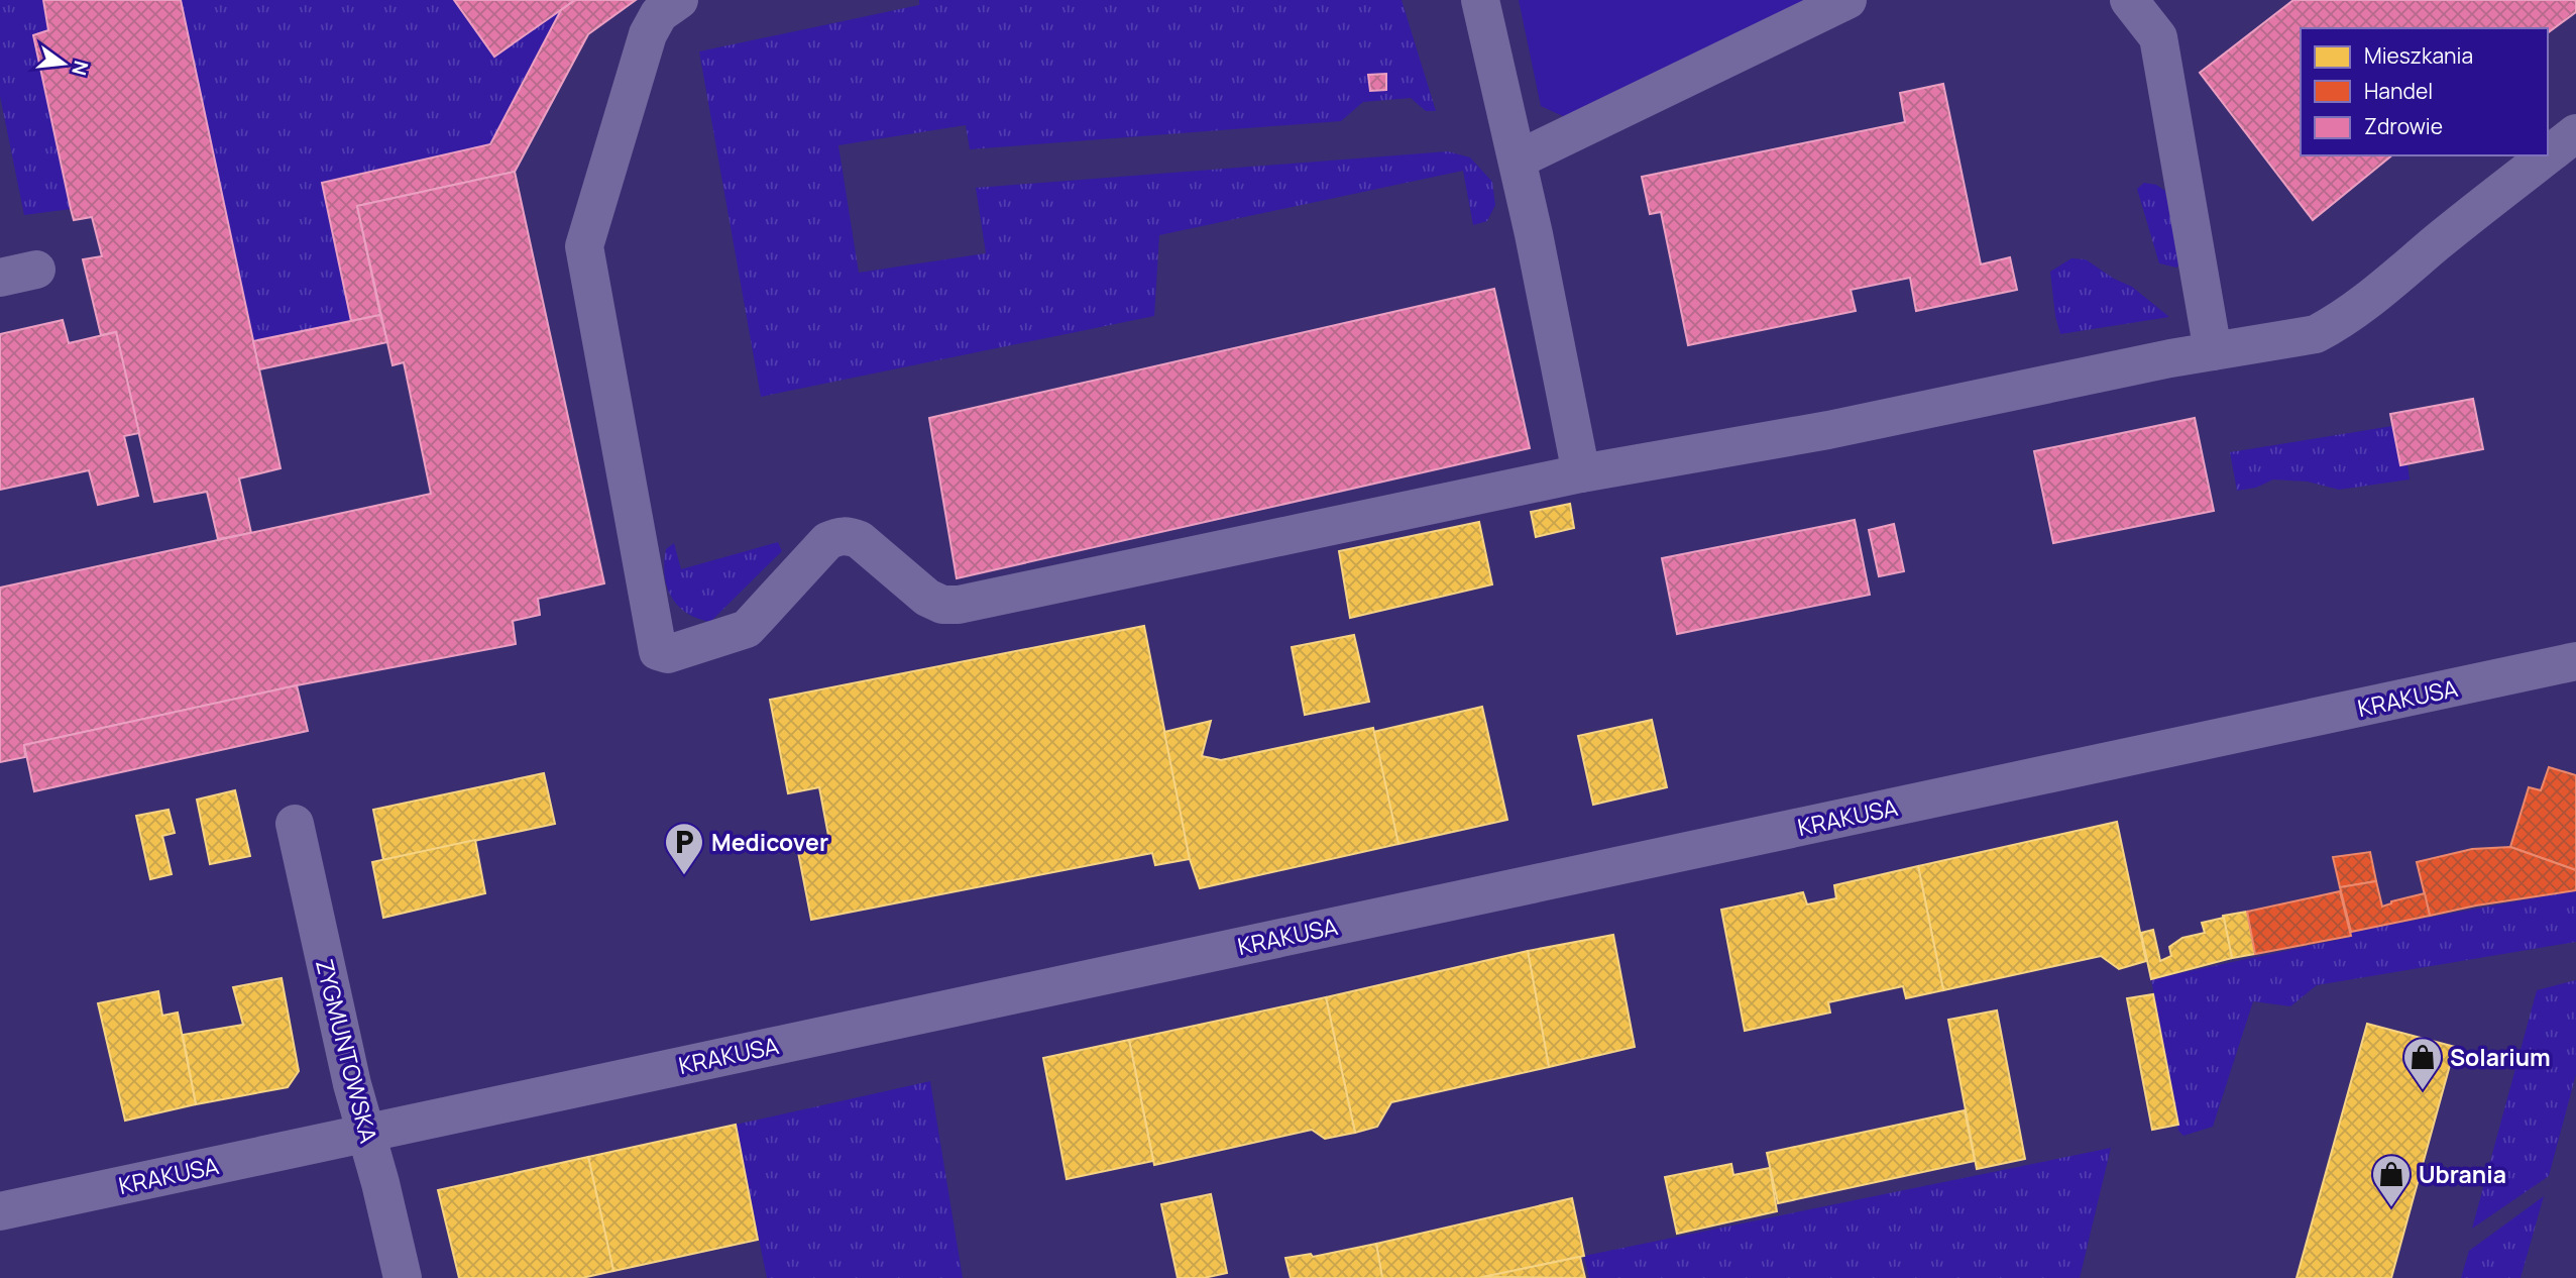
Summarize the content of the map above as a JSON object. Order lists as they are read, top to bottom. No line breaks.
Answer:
{"streets":{"street":["KRAKUSA","ZYGMUNTOWSKA"]},"crossings":[["KRAKUSA","ZYGMUNTOWSKA"]],"places":{"parking":["Medicover"],"shop":["Solarium","Ubrania"]},"legend":["Mieszkania","Handel","Zdrowie"],"north":"right"}
